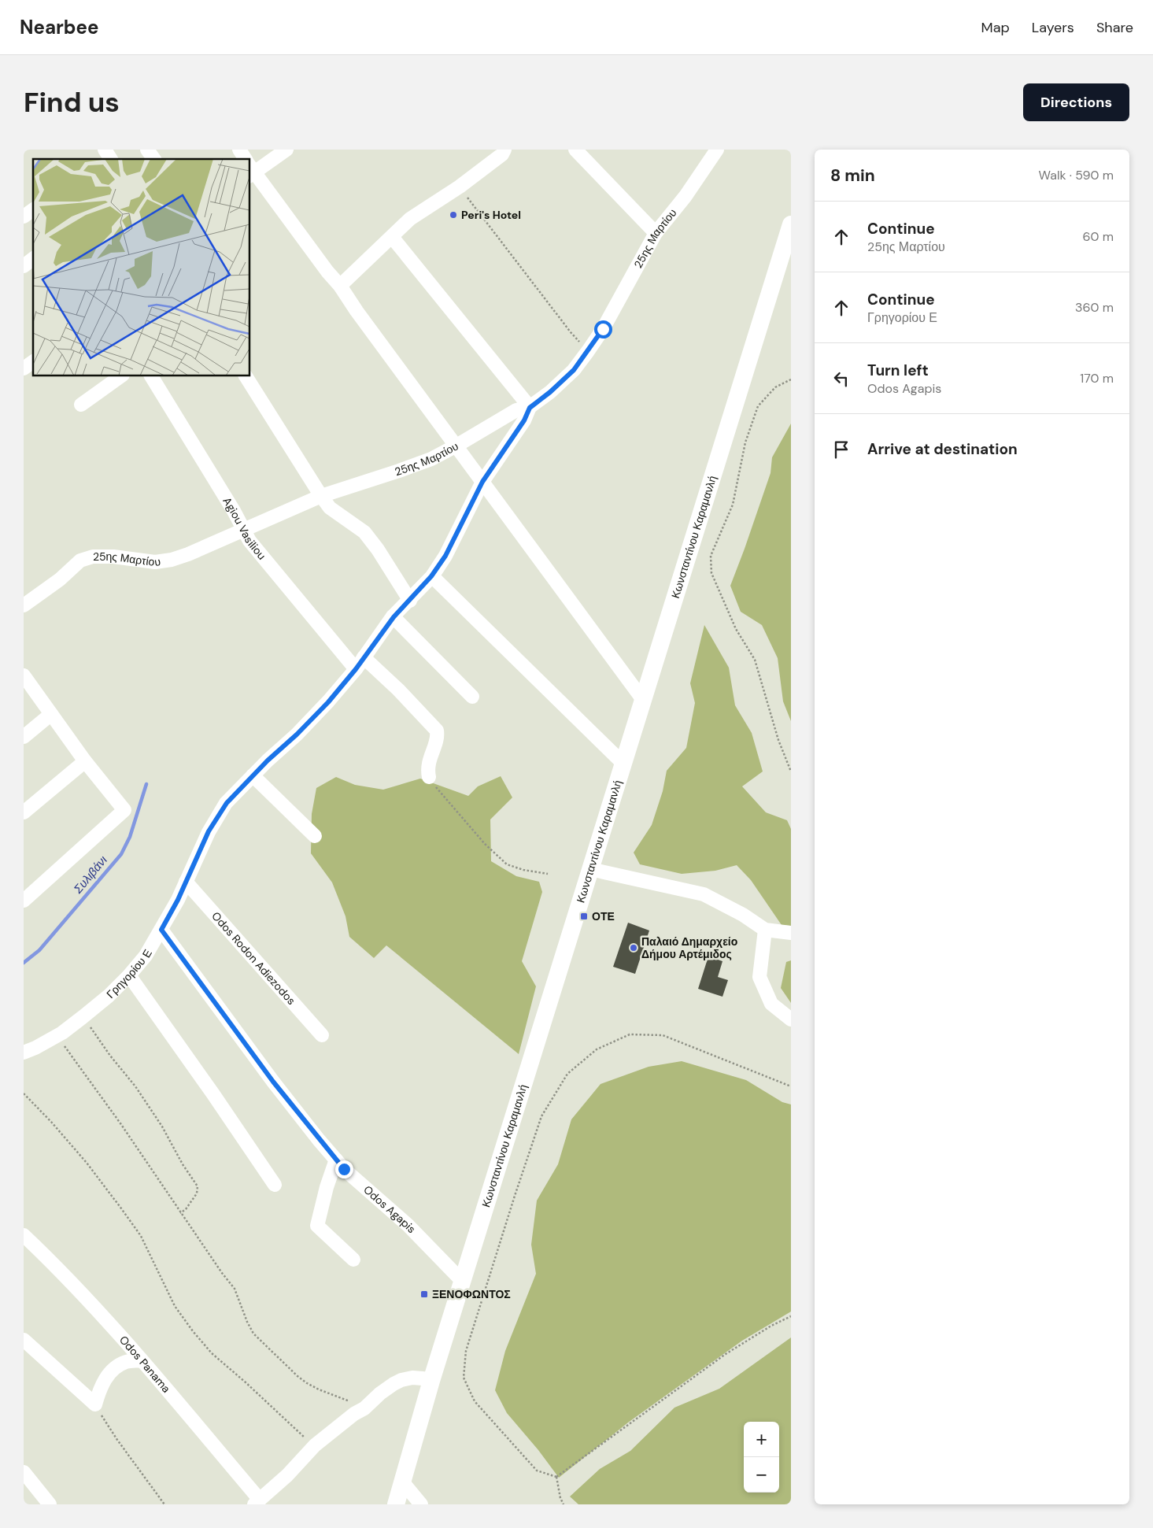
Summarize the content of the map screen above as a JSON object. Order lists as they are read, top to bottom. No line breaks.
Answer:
{"streets":{"main road":["Κωνσταντίνου Καραμανλή"],"street":["25ης Μαρτίου","Agiou Vasiliou","Odos Rodon Adiezodos","Γρηγορίου Ε","Odos Agapis","Odos Panama"]},"crossings":[["25ης Μαρτίου","Agiou Vasiliou"],["25ης Μαρτίου","Γρηγορίου Ε"],["Agiou Vasiliou","Γρηγορίου Ε"],["Κωνσταντίνου Καραμανλή","Odos Agapis"],["Odos Rodon Adiezodos","Γρηγορίου Ε"],["Γρηγορίου Ε","Odos Agapis"]],"water":["Συλιβάνι"],"places":{"other":["Peri's Hotel","Παλαιό Δημαρχείο Δήμου Αρτέμιδος"],"transit":["ΟΤΕ","ΞΕΝΟΦΩΝΤΟΣ"]},"page":{"header":"Nearbee","nav":["Map","Layers","Share"],"buttons":"Directions","title":"Find us","heading":["8 min","Walk · 590 m"],"list":[["Continue","25ης Μαρτίου","60 m"],["Continue","Γρηγορίου Ε","360 m"],["Turn left","Odos Agapis","170 m"],"Arrive at destination"],"map_buttons":["+","−"]}}
